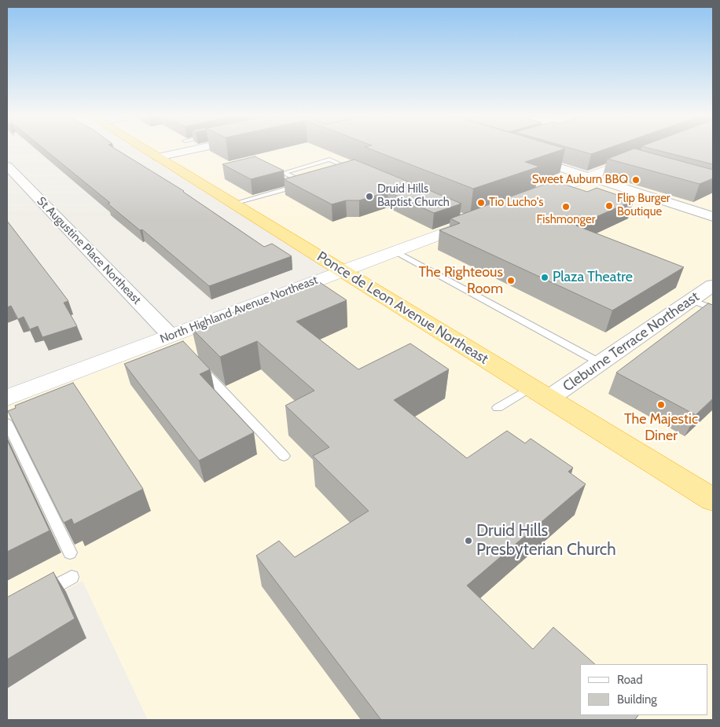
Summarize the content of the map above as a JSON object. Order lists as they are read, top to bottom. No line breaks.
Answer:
{"streets":{"highway":["Ponce de Leon Avenue Northeast"],"main road":["North Highland Avenue Northeast"],"street":["St Augustine Place Northeast","Cleburne Terrace Northeast"]},"crossings":[["St Augustine Place Northeast","North Highland Avenue Northeast"],["Ponce de Leon Avenue Northeast","North Highland Avenue Northeast"],["Ponce de Leon Avenue Northeast","Cleburne Terrace Northeast"]],"places":["Sweet Auburn BBQ","Druid Hills Baptist Church","Tio Lucho's","Flip Burger Boutique","Fishmonger","Plaza Theatre","The Righteous Room","The Majestic Diner","Druid Hills Presbyterian Church"],"legend":["Road","Building"]}
